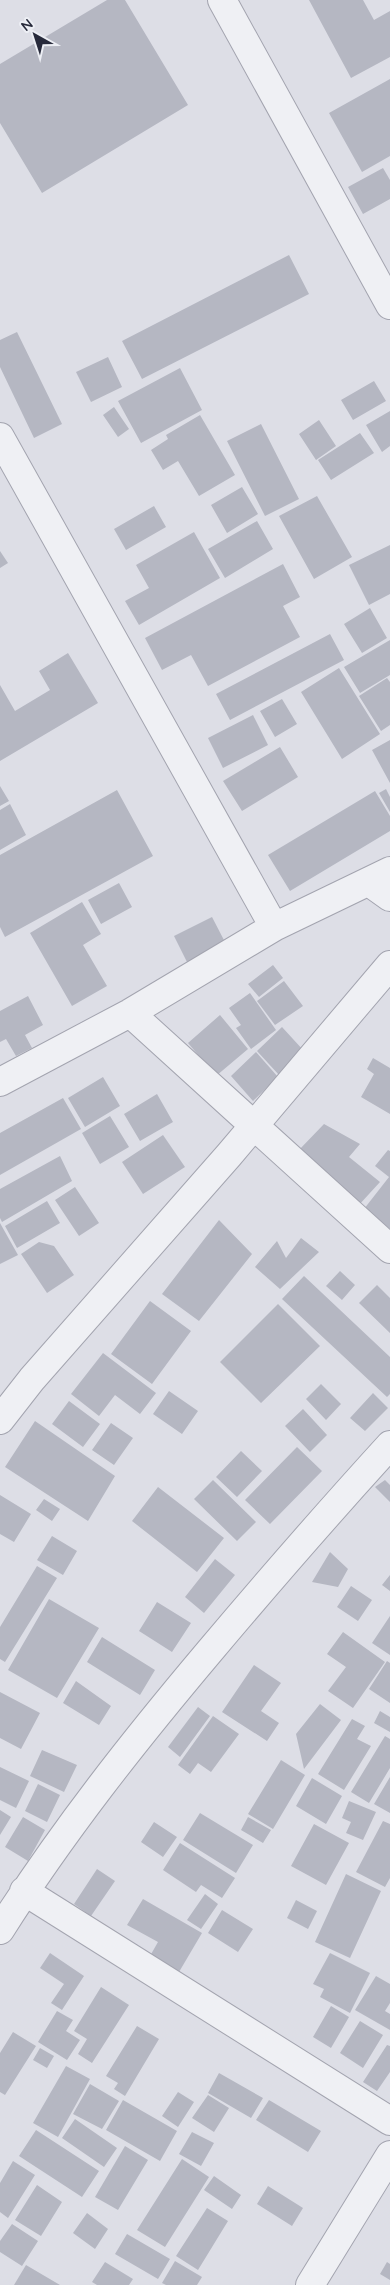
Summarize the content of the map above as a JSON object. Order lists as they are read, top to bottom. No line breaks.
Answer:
{"north":"top left"}
